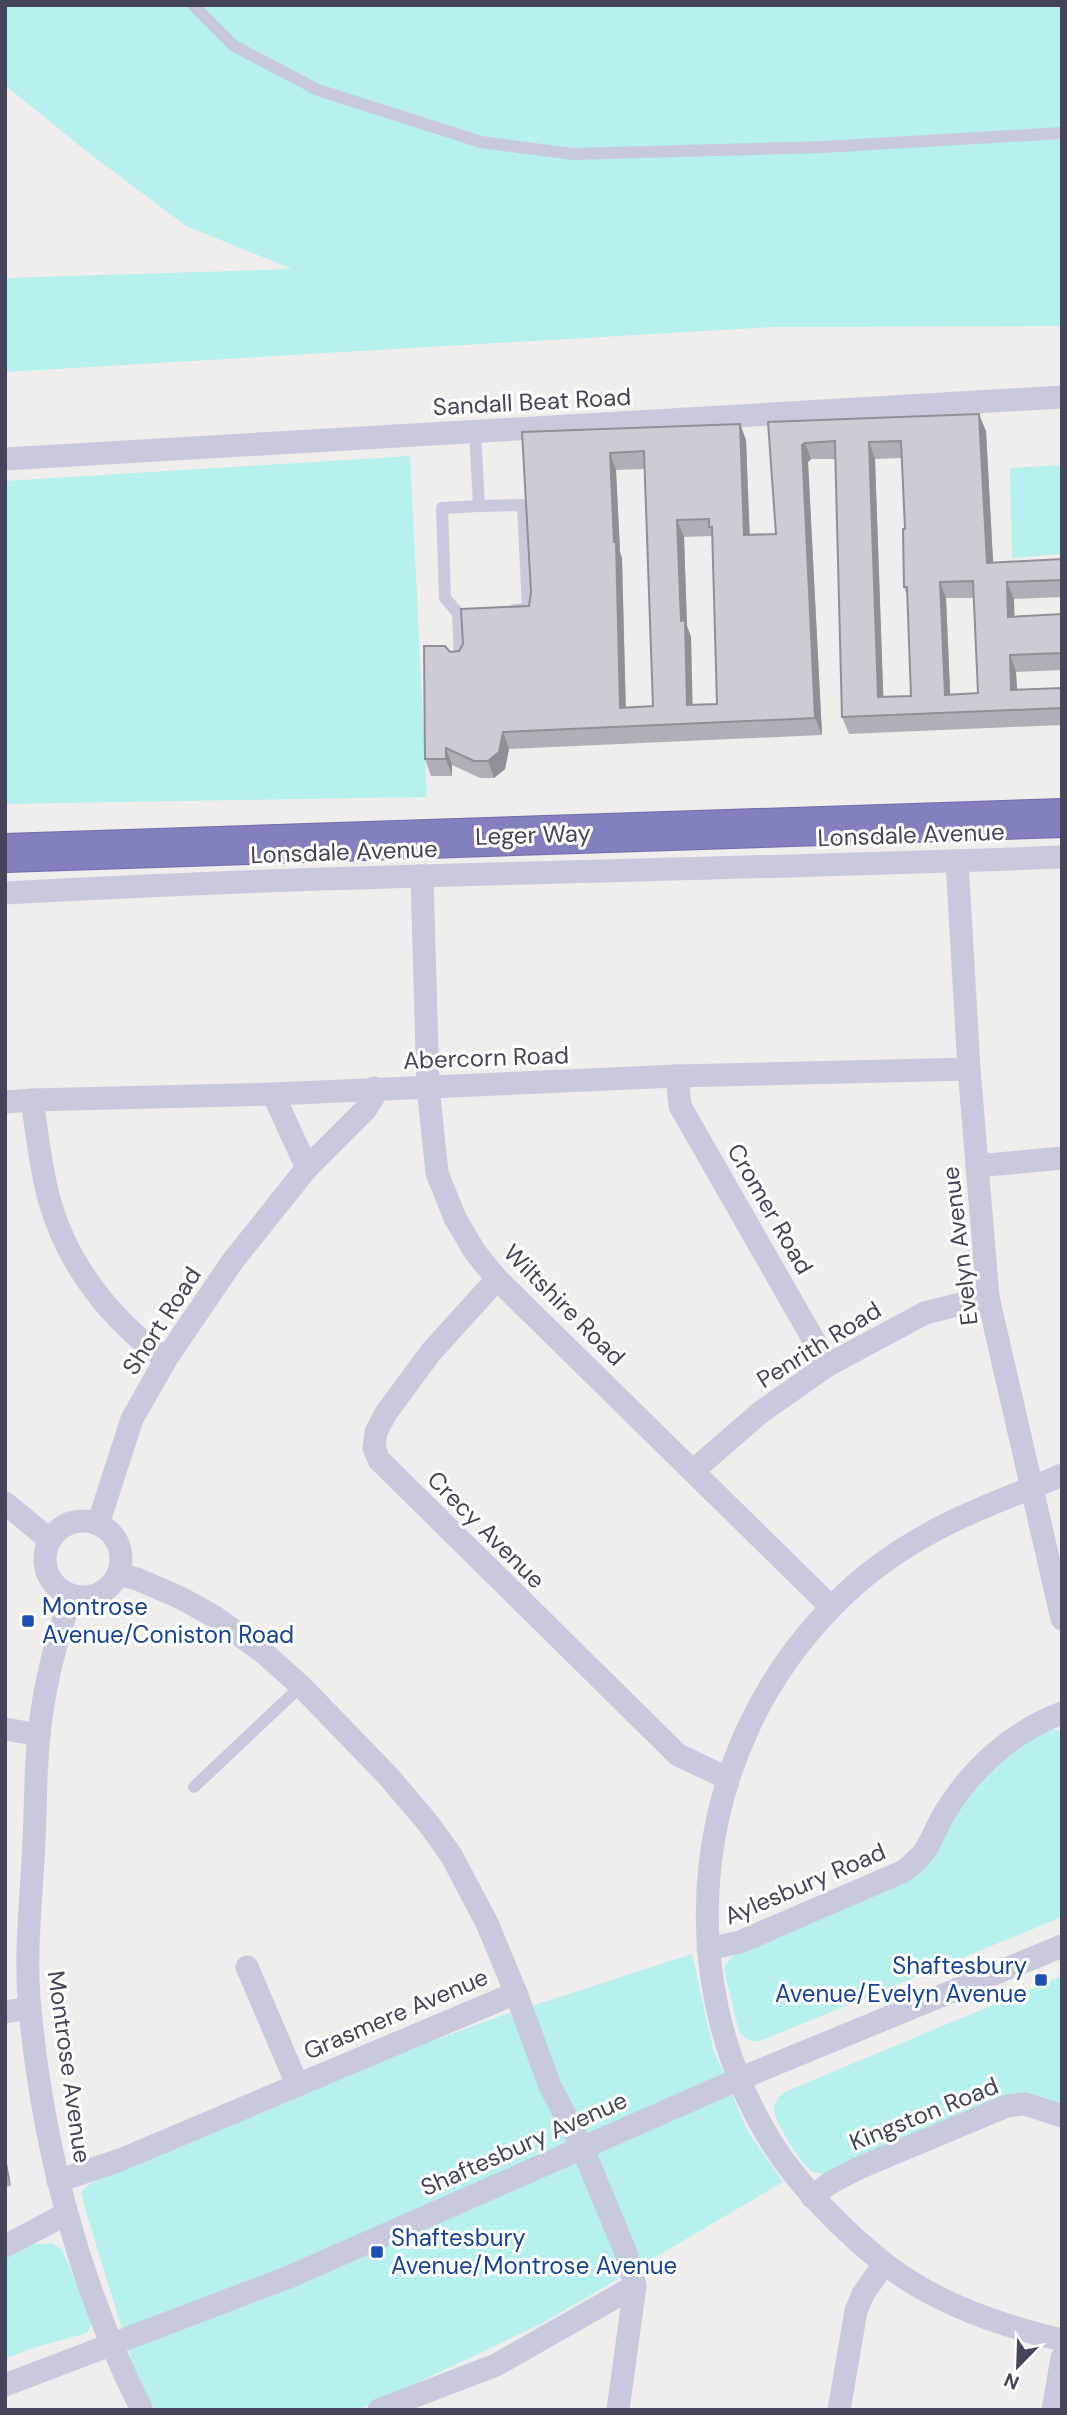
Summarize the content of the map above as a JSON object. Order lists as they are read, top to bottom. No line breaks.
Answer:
{"streets":{"highway":["Leger Way"],"street":["Sandall Beat Road","Lonsdale Avenue","Abercorn Road","Cromer Road","Evelyn Avenue","Wiltshire Road","Short Road","Penrith Road","Crecy Avenue","Aylesbury Road","Grasmere Avenue","Montrose Avenue","Kingston Road","Shaftesbury Avenue"]},"crossings":[["Lonsdale Avenue","Evelyn Avenue"],["Lonsdale Avenue","Wiltshire Road"],["Abercorn Road","Cromer Road"],["Abercorn Road","Evelyn Avenue"],["Abercorn Road","Wiltshire Road"],["Abercorn Road","Short Road"],["Cromer Road","Penrith Road"],["Evelyn Avenue","Penrith Road"],["Wiltshire Road","Penrith Road"],["Wiltshire Road","Crecy Avenue"],["Short Road","Montrose Avenue"],["Grasmere Avenue","Montrose Avenue"],["Montrose Avenue","Shaftesbury Avenue"]],"places":{"transit":["Montrose Avenue/Coniston Road","Shaftesbury Avenue/Evelyn Avenue","Shaftesbury Avenue/Montrose Avenue"]},"north":"bottom left"}
